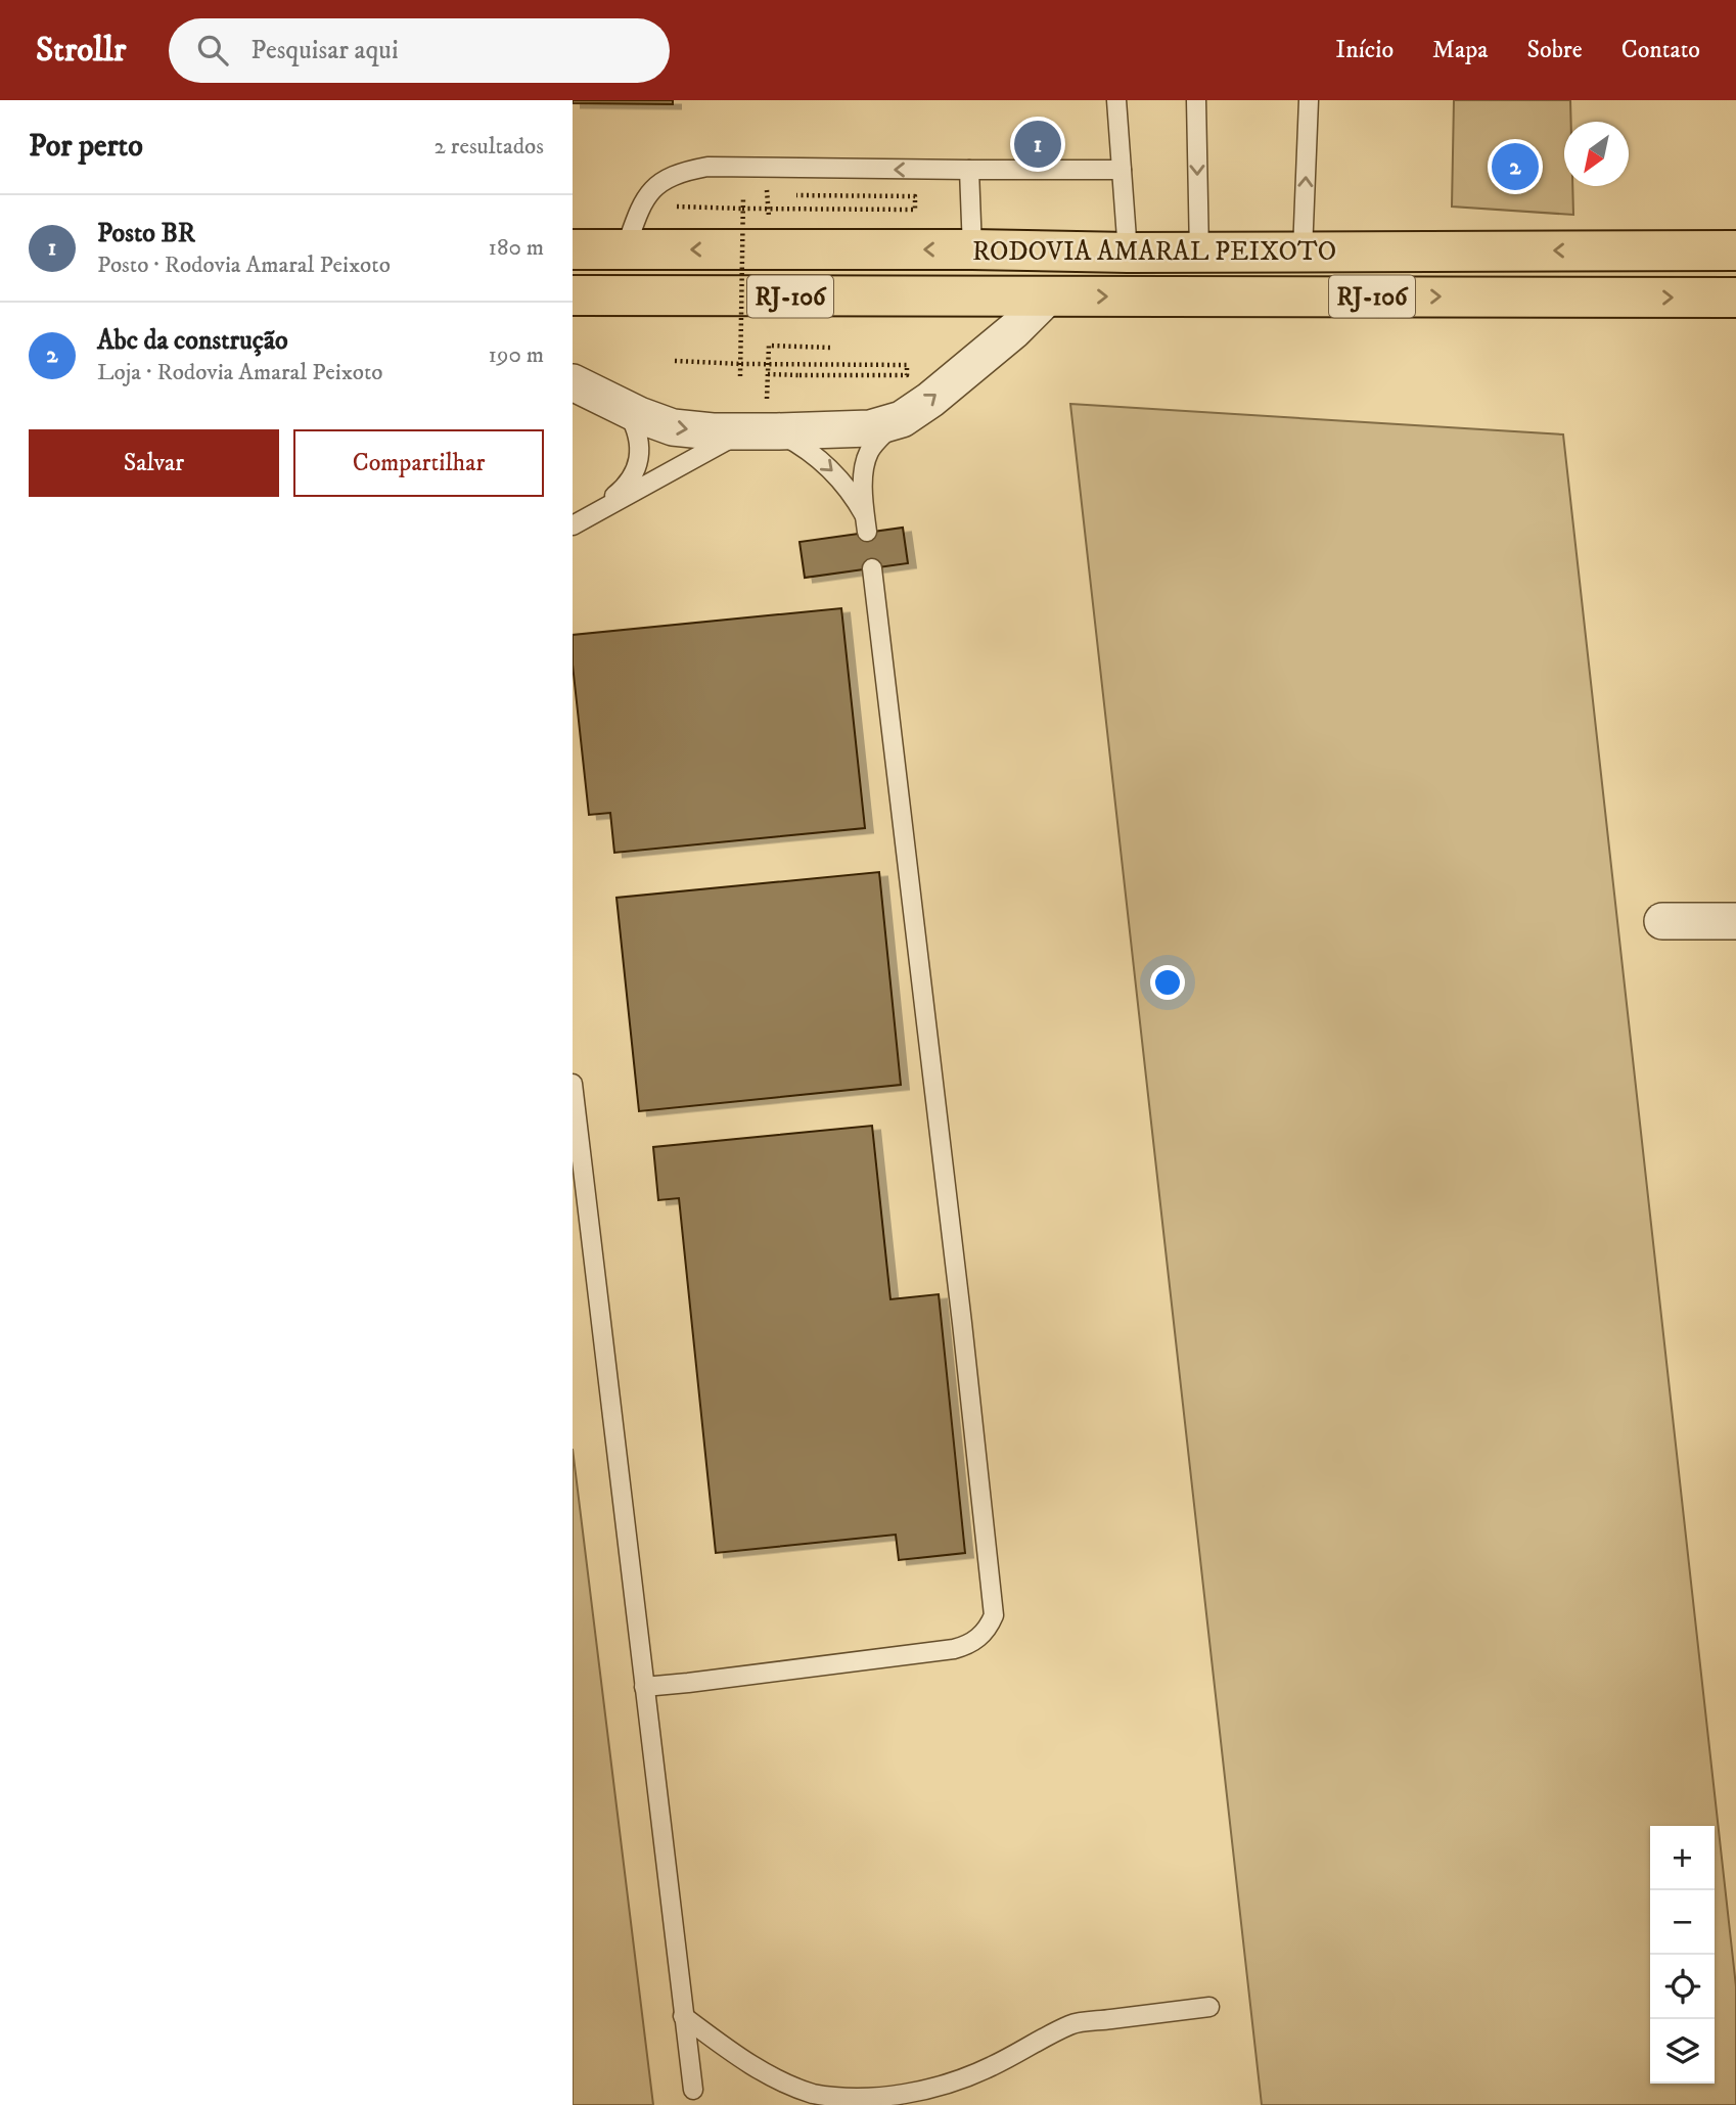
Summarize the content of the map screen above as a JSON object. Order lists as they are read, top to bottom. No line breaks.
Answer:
{"streets":{"highway":["RODOVIA AMARAL PEIXOTO","RJ-106"]},"north":"bottom left","page":{"header":"Strollr","search":"Pesquisar aqui","nav":["Início","Mapa","Sobre","Contato"],"heading":["Por perto","2 resultados"],"pins":["1","2"],"list":[{"mark":"1","name":"Posto BR","note":"Posto · Rodovia Amaral Peixoto","value":"180 m"},{"mark":"2","name":"Abc da construção","note":"Loja · Rodovia Amaral Peixoto","value":"190 m"}],"buttons":["Salvar","Compartilhar"],"map_buttons":["+","−"]}}
